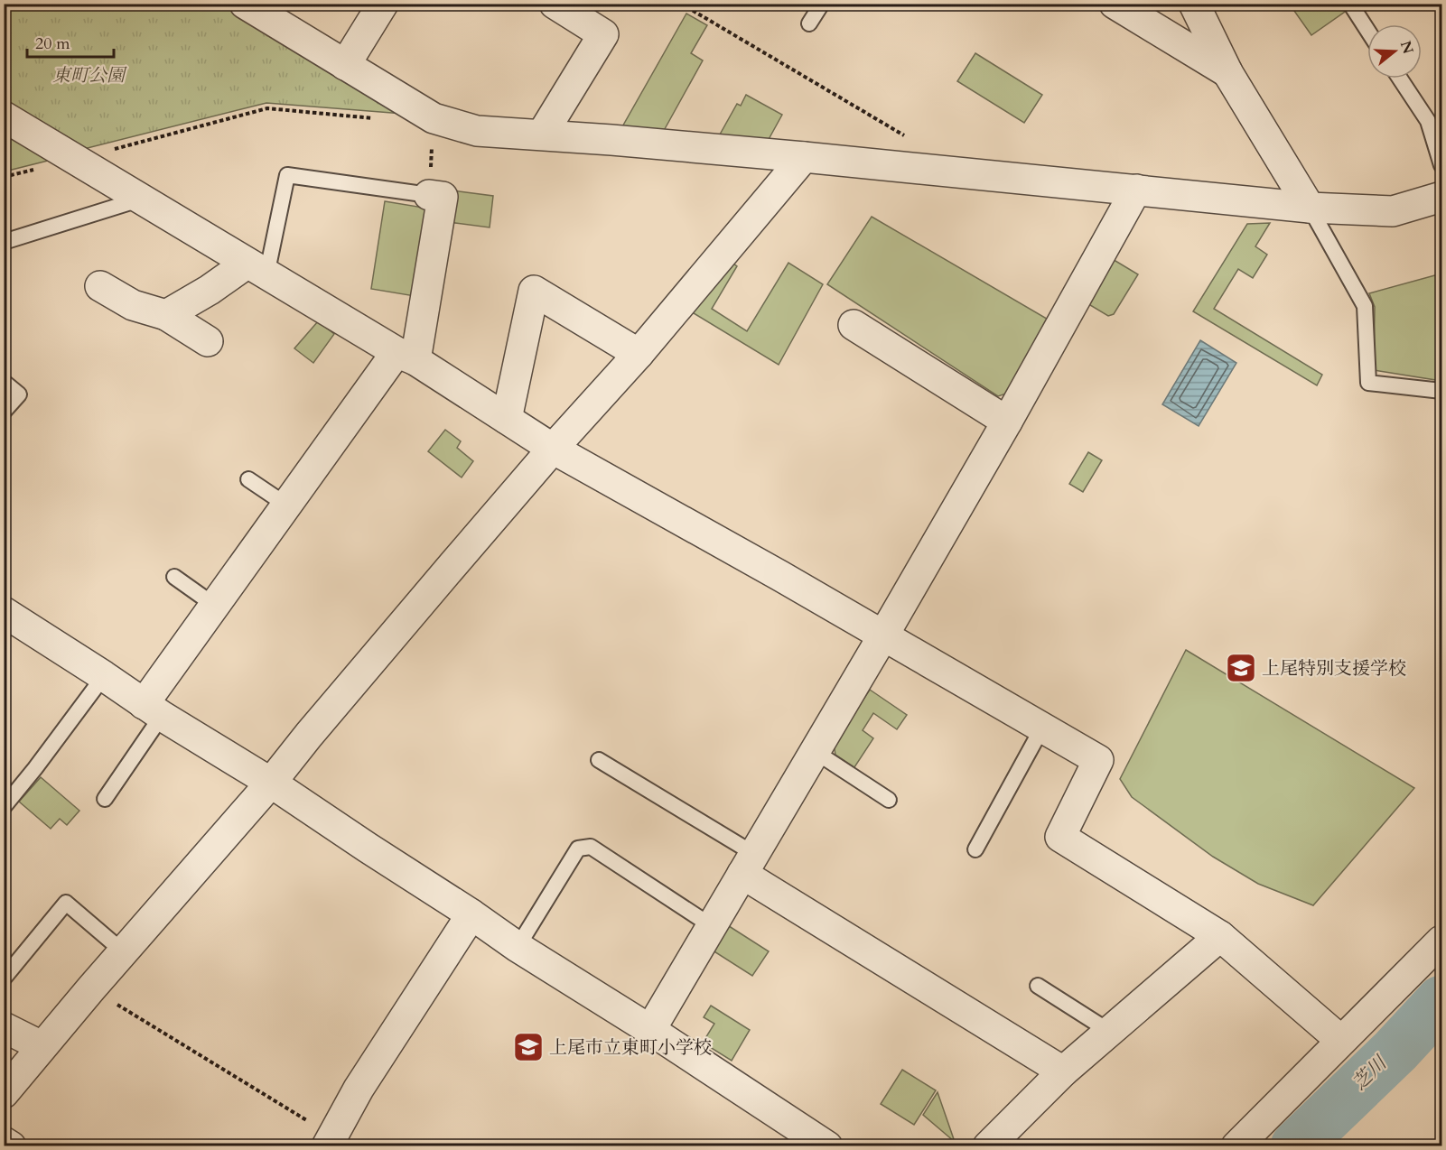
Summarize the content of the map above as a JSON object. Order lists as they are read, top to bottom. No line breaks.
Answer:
{"water":["芝川"],"parks":["東町公園"],"places":{"school or university":["上尾特別支援学校","上尾市立東町小学校"]},"scale_bar":"20 m","north":"right"}
